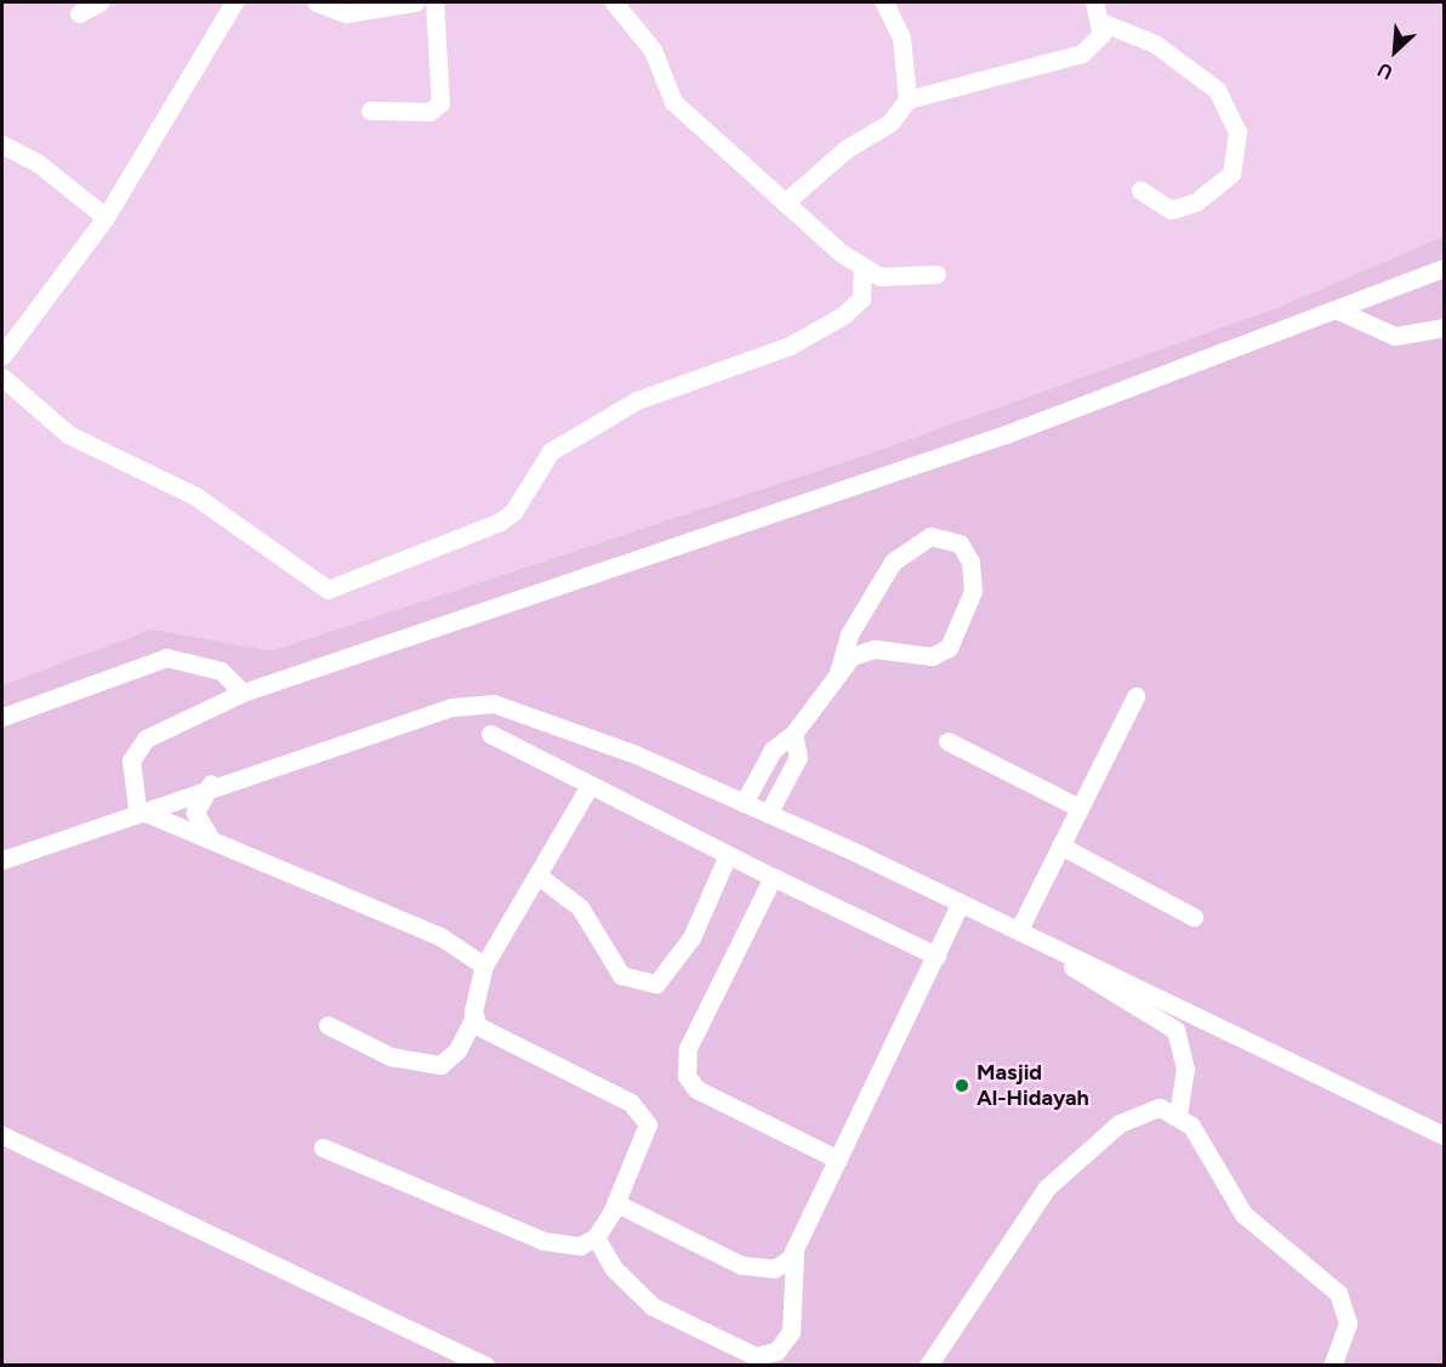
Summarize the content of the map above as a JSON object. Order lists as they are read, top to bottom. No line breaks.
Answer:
{"places":["Masjid Al-Hidayah"],"north":"bottom left"}
